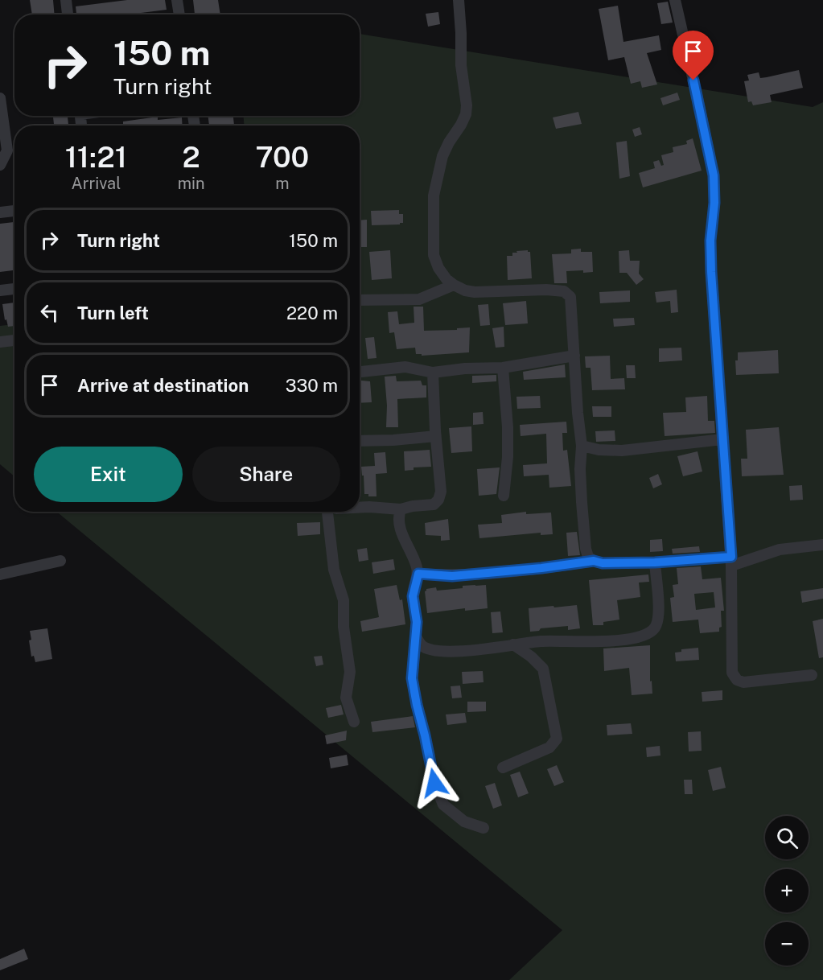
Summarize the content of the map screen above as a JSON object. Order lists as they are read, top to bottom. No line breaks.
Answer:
{"page":{"turn":["150 m","Turn right"],"eta":["11:21","Arrival","2","min","700","m"],"list":[{"name":"Turn right","value":"150 m"},{"name":"Turn left","value":"220 m"},{"name":"Arrive at destination","value":"330 m"}],"buttons":["Exit","Share"],"map_buttons":["+","−"]}}
